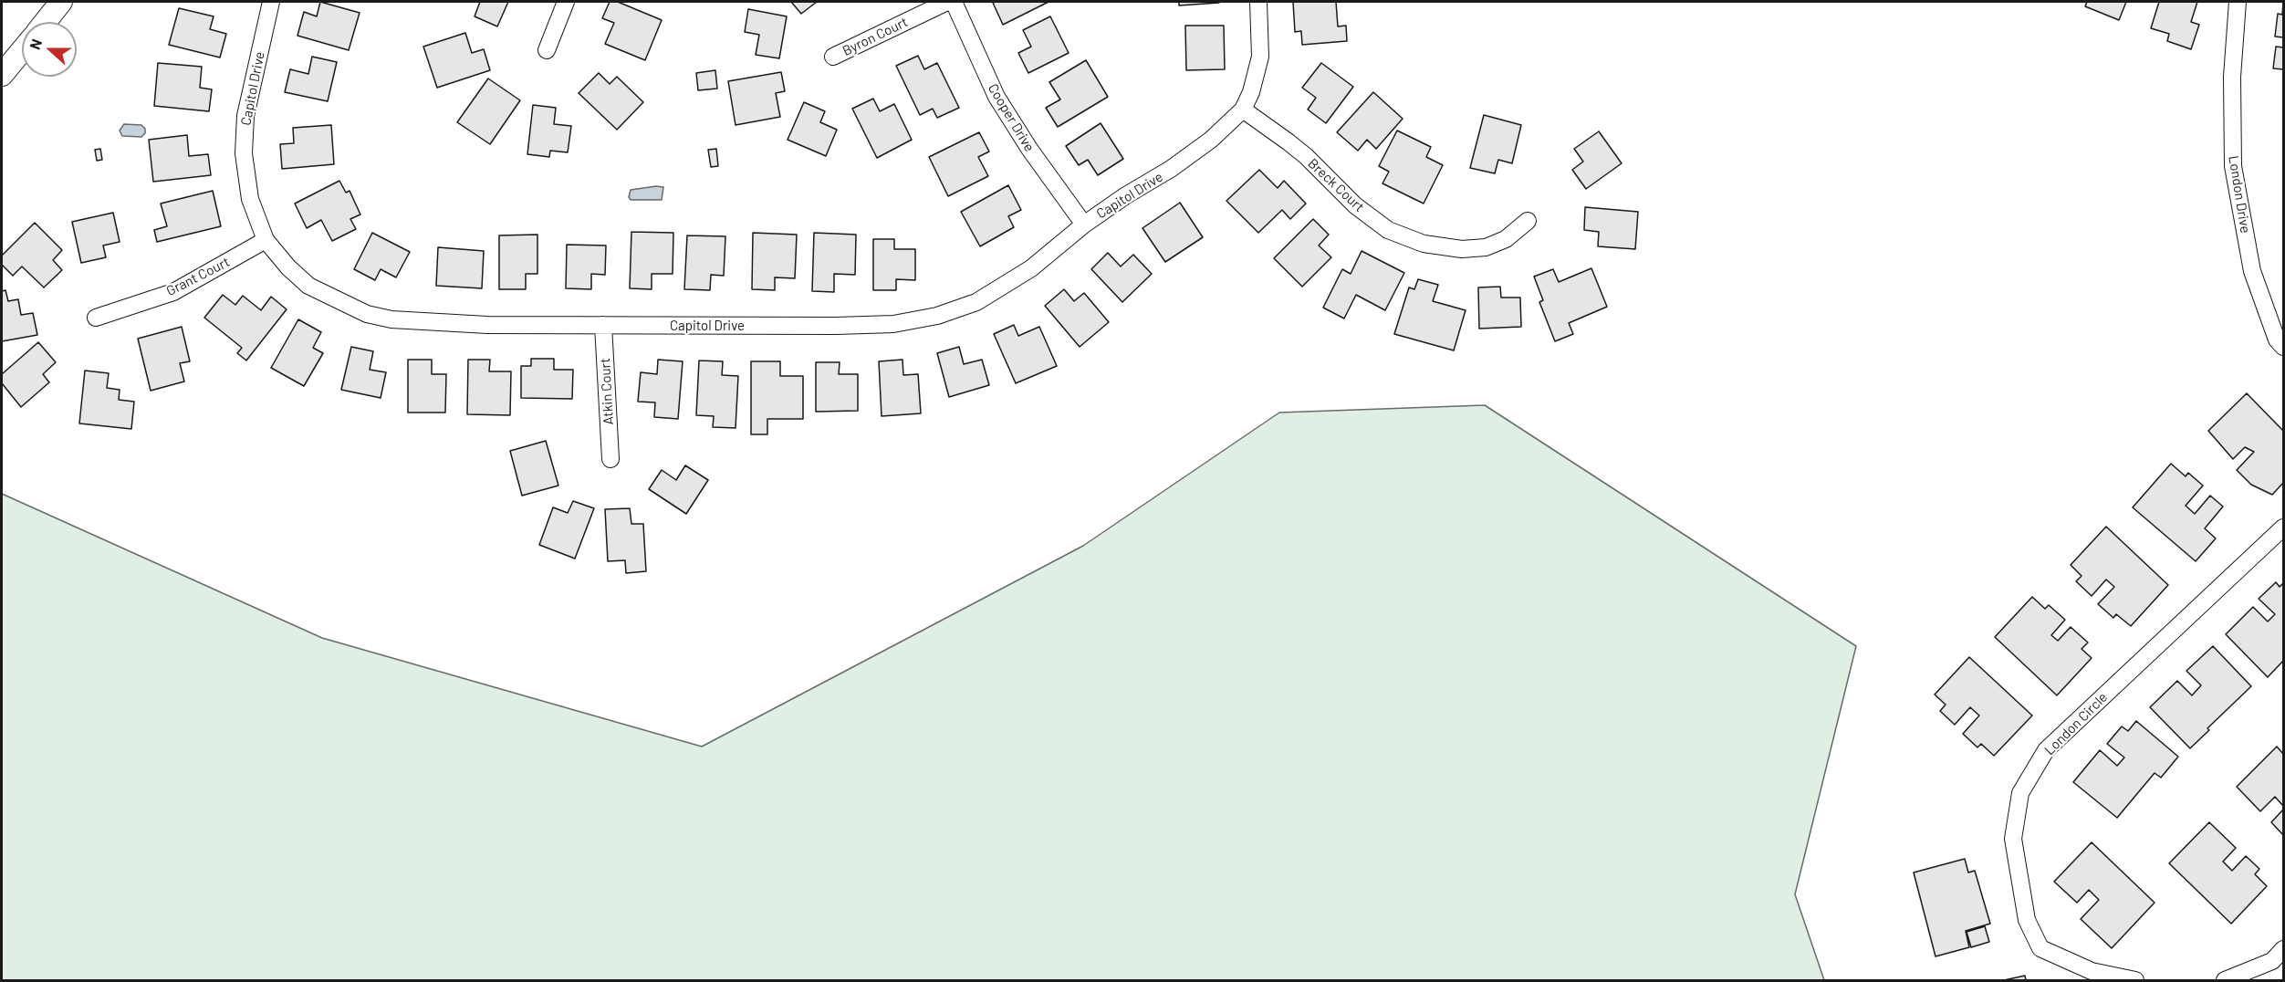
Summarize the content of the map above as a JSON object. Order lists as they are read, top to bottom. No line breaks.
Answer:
{"streets":{"street":["Byron Court","Capitol Drive","Cooper Drive","Breck Court","London Drive","Grant Court","Atkin Court","London Circle"]},"crossings":[["Capitol Drive","Cooper Drive"],["Capitol Drive","Breck Court"],["Capitol Drive","Grant Court"],["Capitol Drive","Atkin Court"]],"north":"left"}
